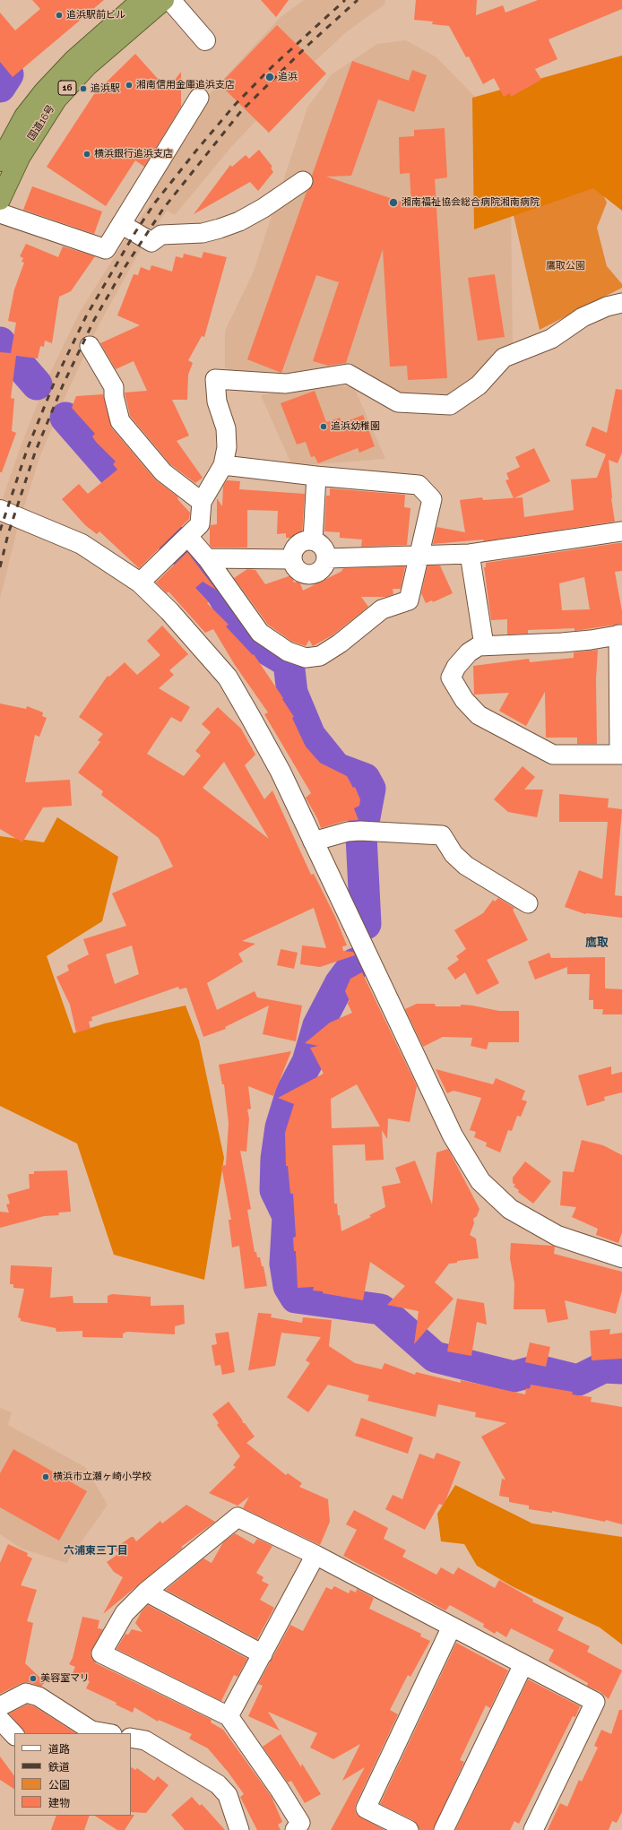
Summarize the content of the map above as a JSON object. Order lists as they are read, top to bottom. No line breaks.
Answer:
{"streets":{"highway":["16","国道16号"]},"districts":["鷹取","六浦東三丁目"],"parks":["鷹取公園"],"places":["追浜駅前ビル","追浜","湘南信用金庫追浜支店","追浜駅","横浜銀行追浜支店","湘南福祉協会総合病院湘南病院","追浜幼稚園","横浜市立瀬ヶ崎小学校","美容室マリ"],"legend":["道路","鉄道","公園","建物"]}
